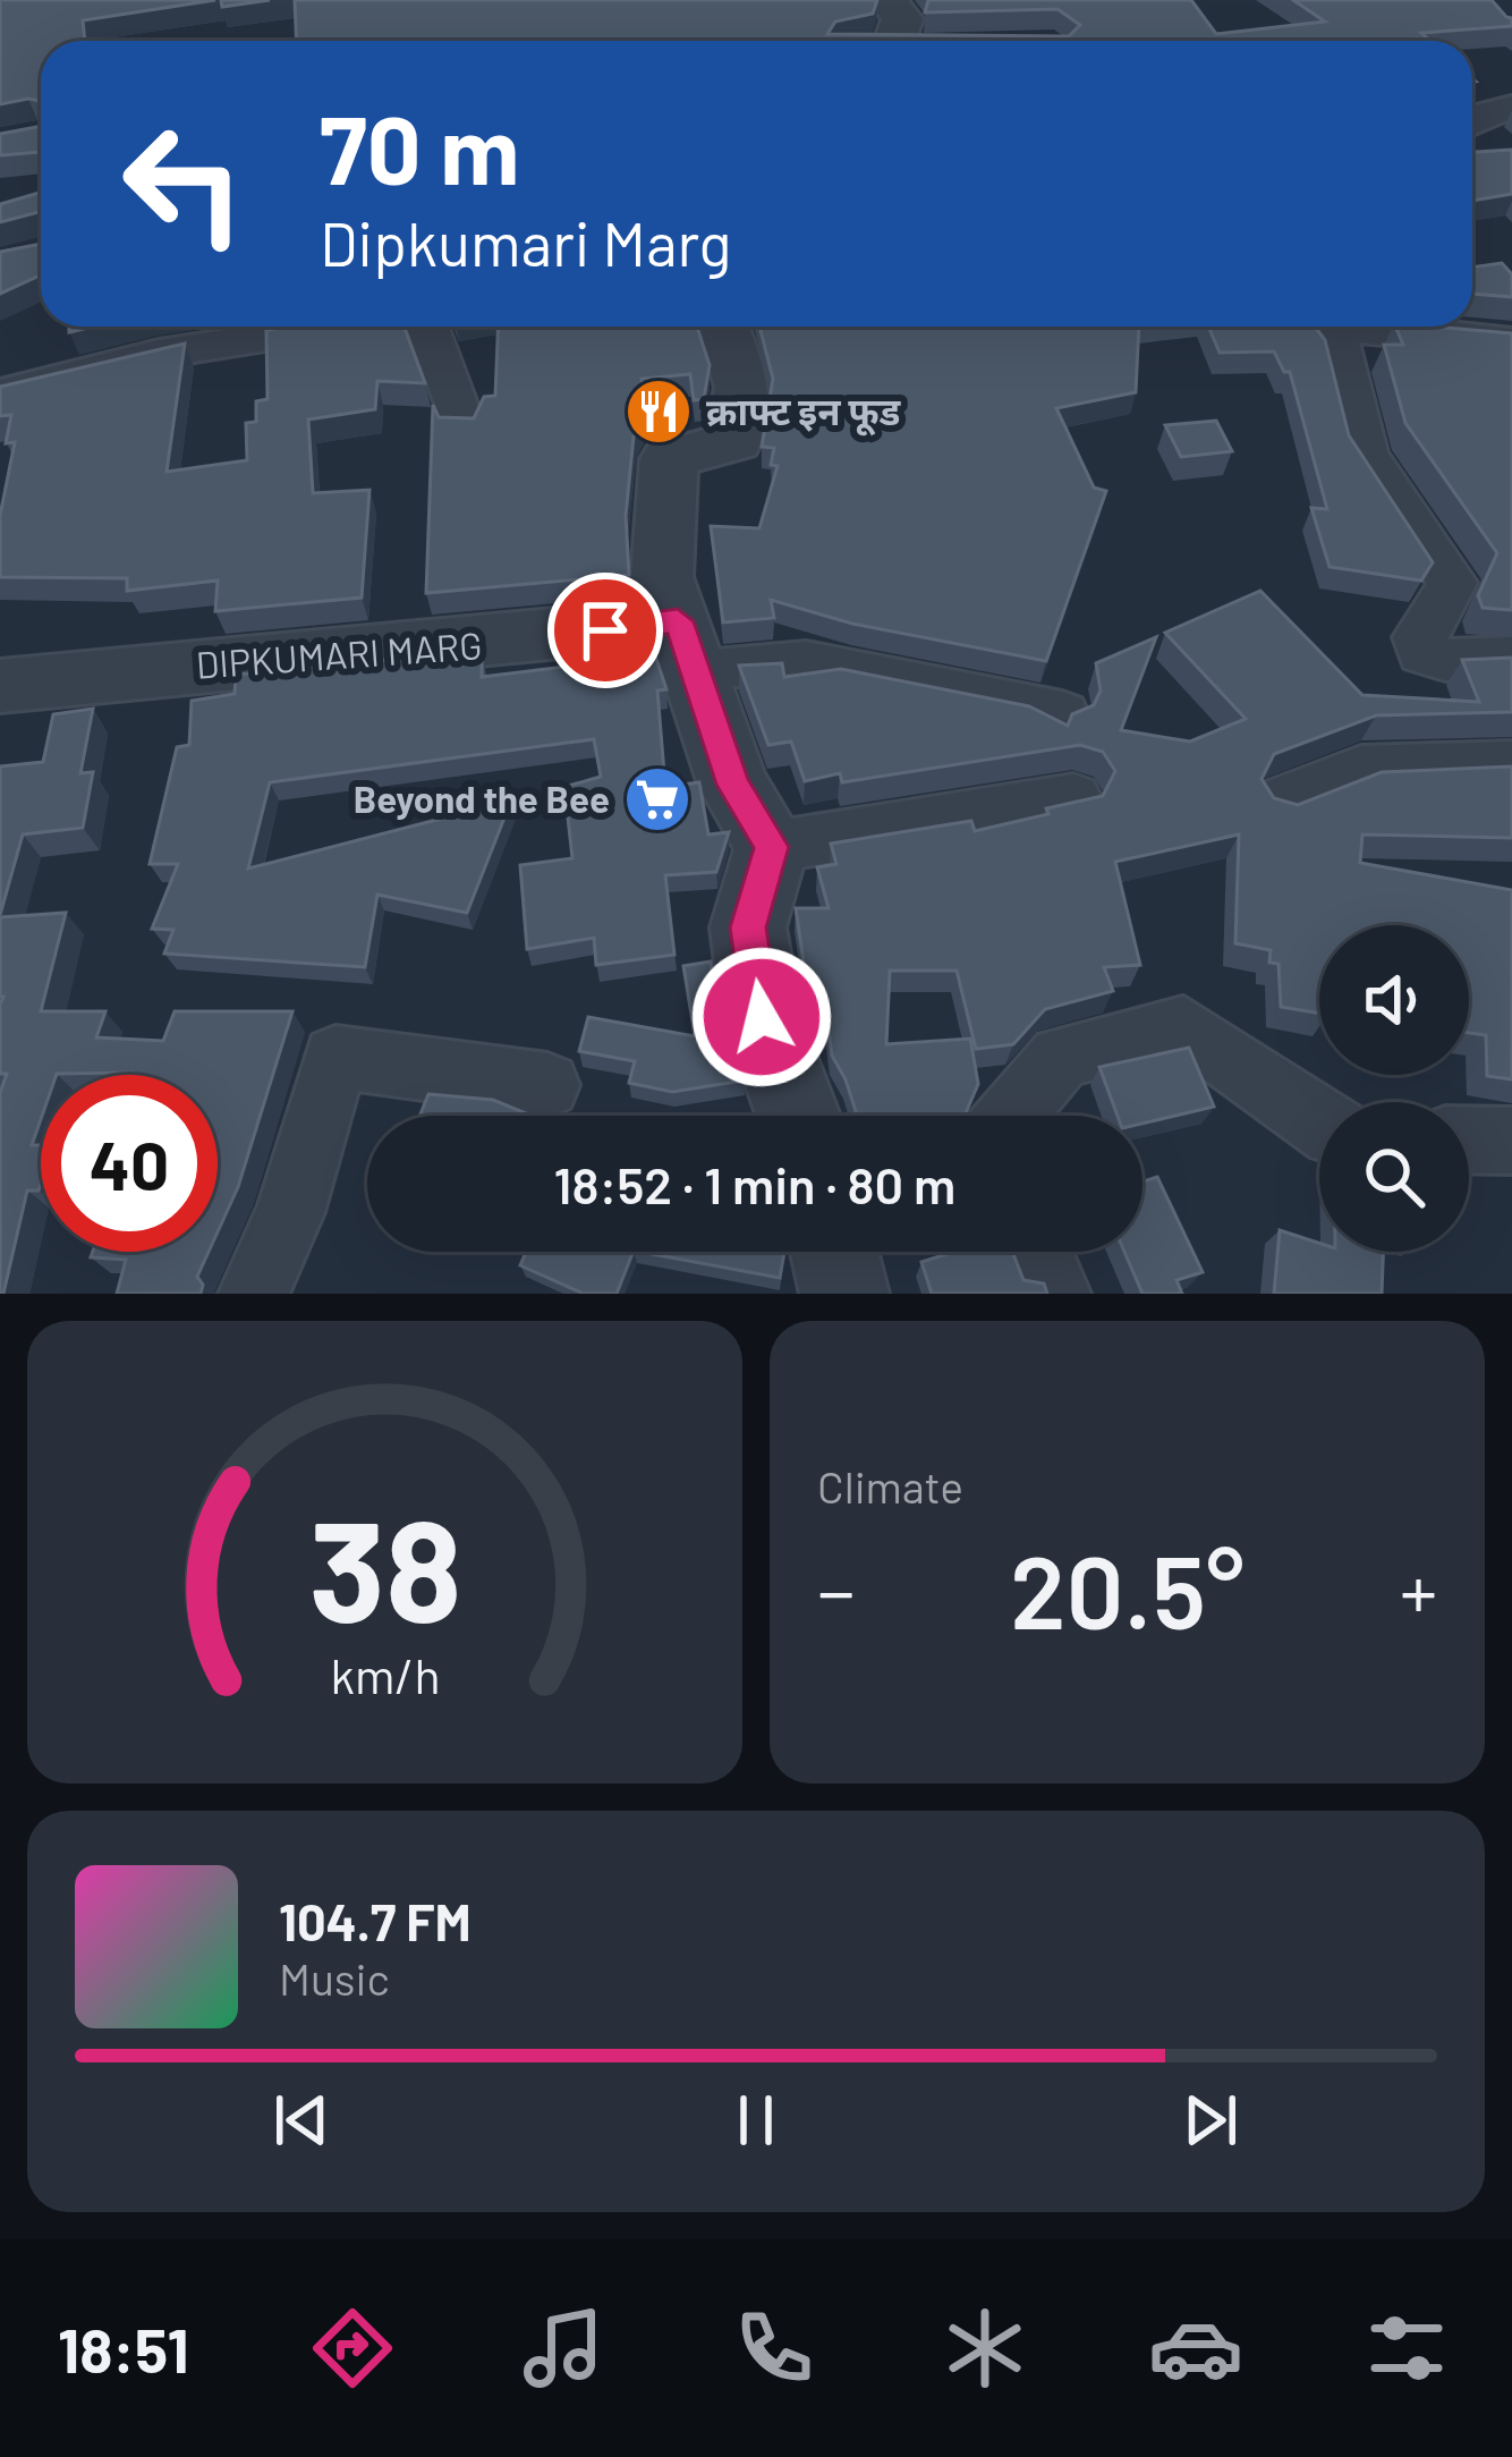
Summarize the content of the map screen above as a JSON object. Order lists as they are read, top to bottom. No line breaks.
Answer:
{"streets":{"street":["DIPKUMARI MARG"]},"places":{"restaurant":["क्राफ्ट इन फूड"],"supermarket":["Beyond the Bee"]},"page":{"turn":["70 m","Dipkumari Marg"],"limit":"40","trip":"18:52 · 1 min · 80 m","tile":"Climate","heat":["−","20.5°","+"],"song":["104.7 FM","Music"],"tabs":"18:51","gauge":["38","km/h"]}}
